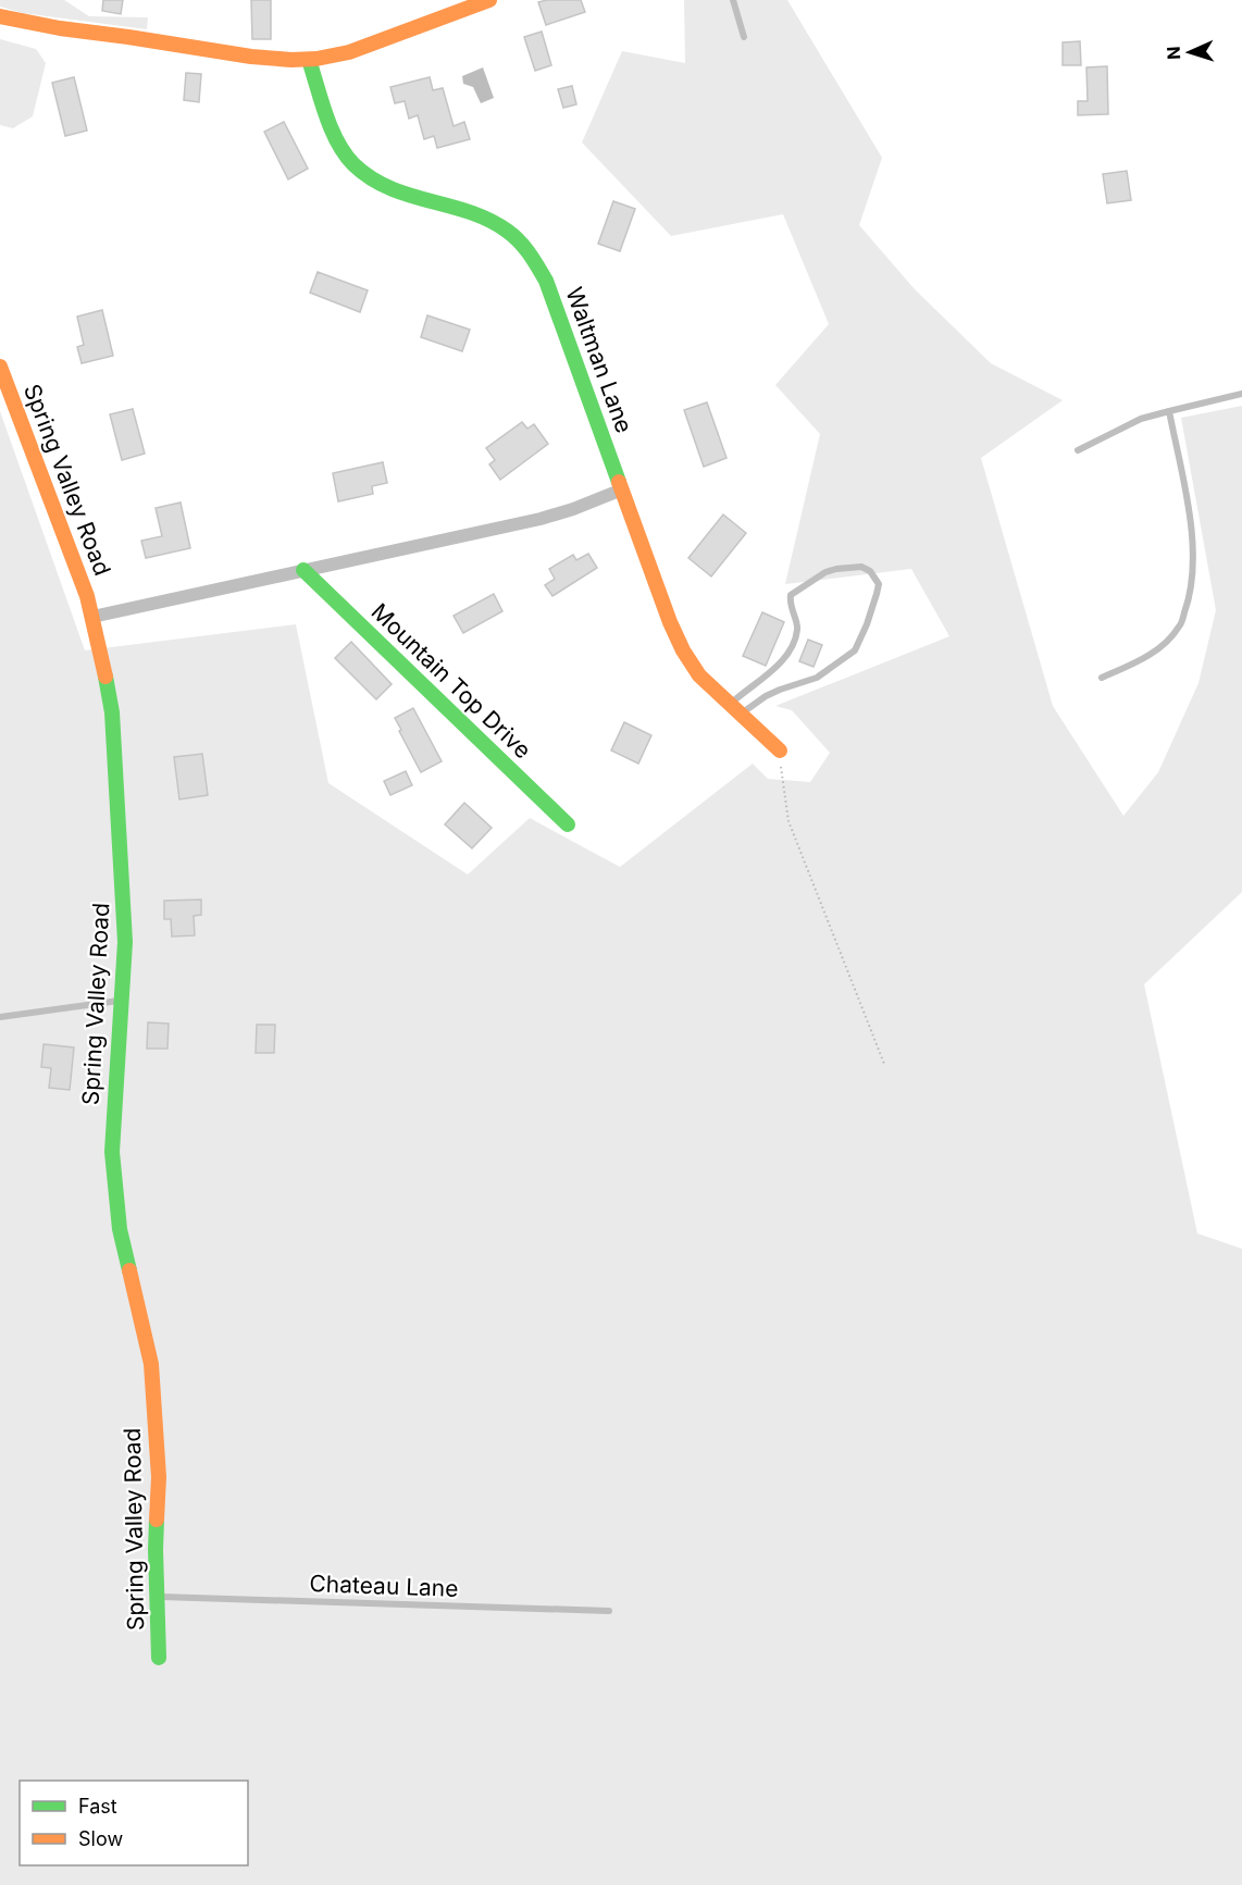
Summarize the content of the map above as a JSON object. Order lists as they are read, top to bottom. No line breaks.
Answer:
{"streets":{"street":["Waltman Lane","Spring Valley Road","Mountain Top Drive"],"lane":["Chateau Lane"]},"crossings":[["Spring Valley Road","Chateau Lane"]],"legend":["Fast","Slow"],"north":"left"}
